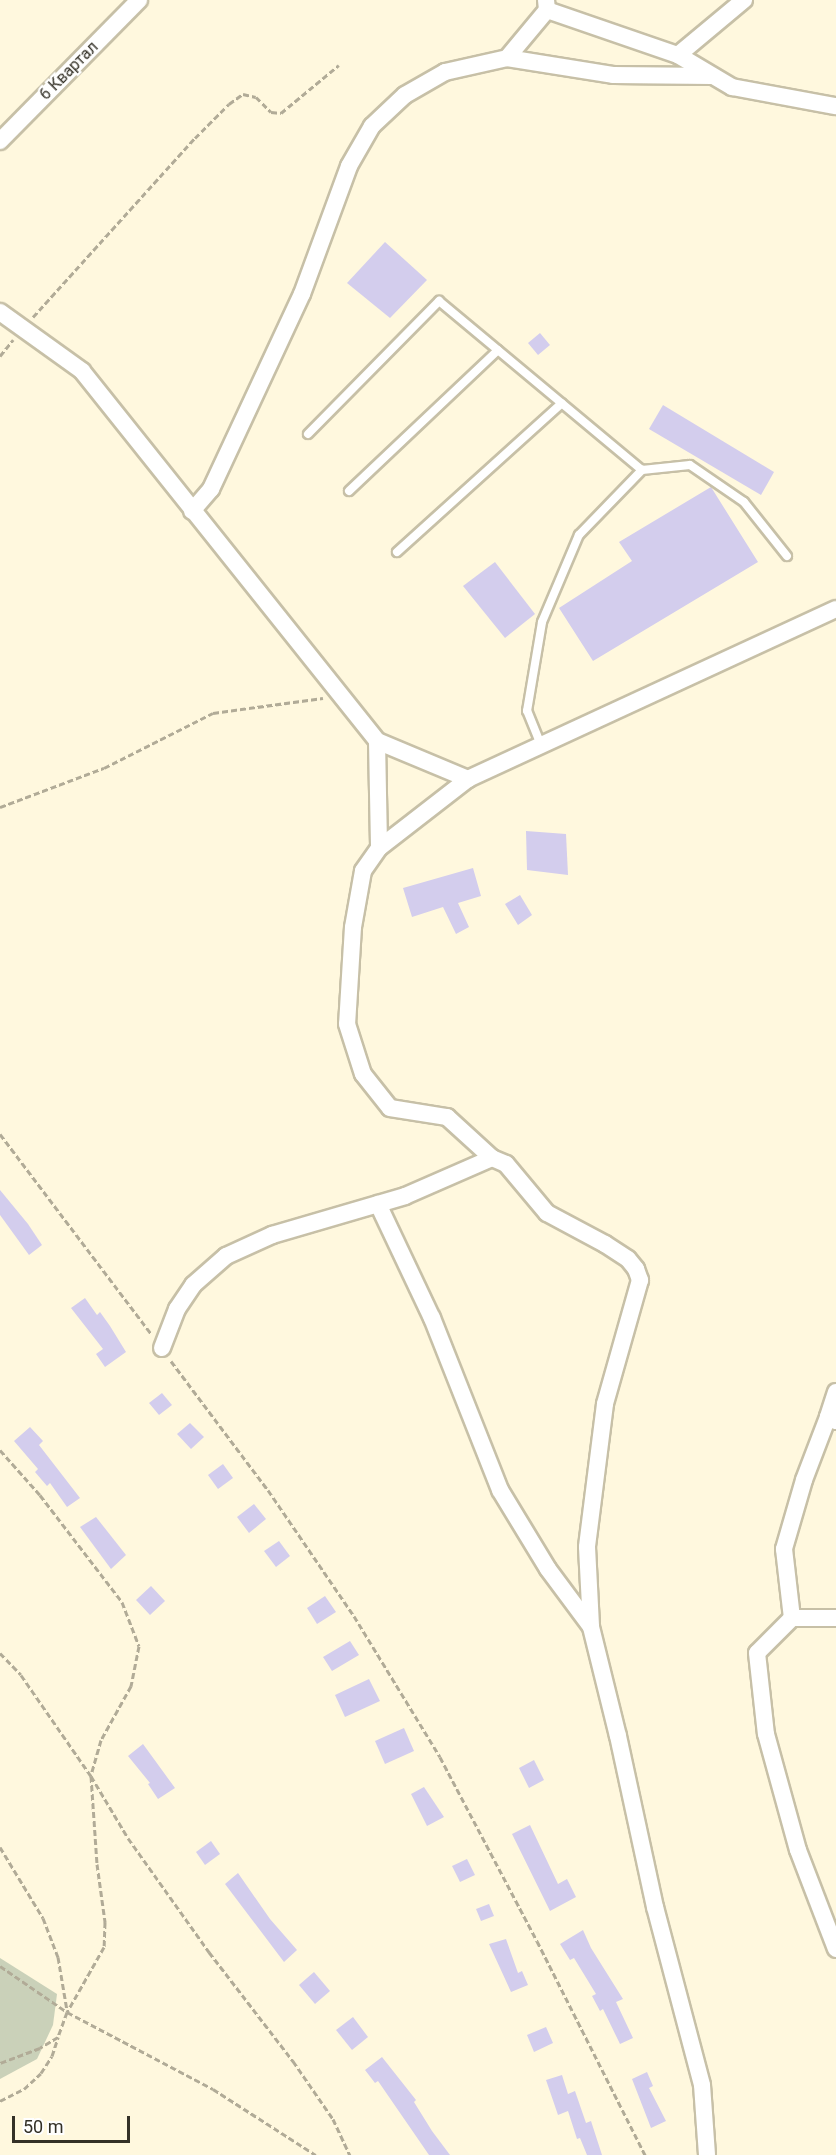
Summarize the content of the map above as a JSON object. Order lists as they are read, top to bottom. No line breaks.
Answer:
{"streets":{"street":["6 Квартал"]},"scale_bar":"50 m"}
